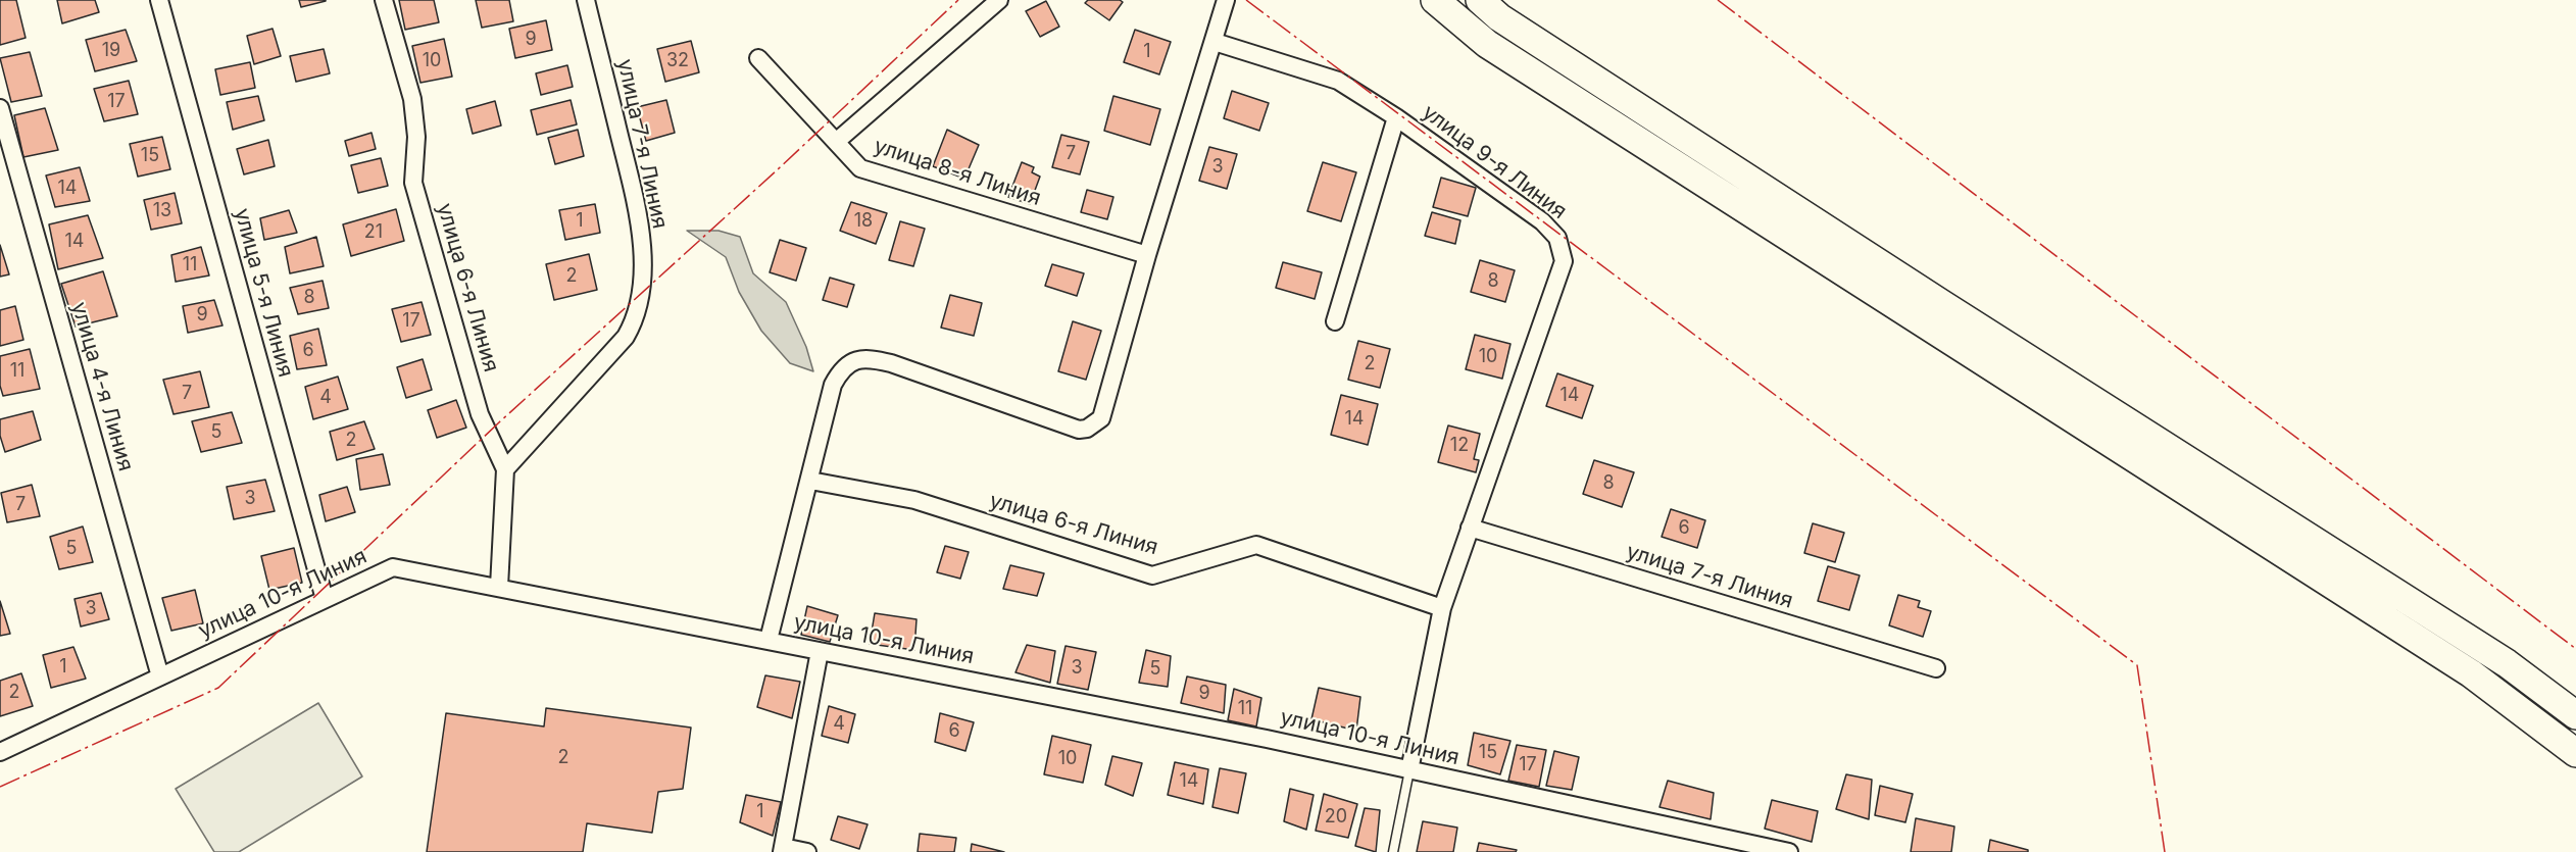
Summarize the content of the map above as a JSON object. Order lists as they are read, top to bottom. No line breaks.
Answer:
{"streets":{"street":["улица 7-я Линия","улица 9-я Линия","улица 8-я Линия","улица 6-я Линия","улица 5-я Линия","улица 4-я Линия","улица 10-я Линия"]},"crossings":[["улица 7-я Линия","улица 9-я Линия"],["улица 7-я Линия","улица 6-я Линия"],["улица 9-я Линия","улица 6-я Линия"],["улица 6-я Линия","улица 10-я Линия"],["улица 5-я Линия","улица 10-я Линия"],["улица 4-я Линия","улица 10-я Линия"]],"house_numbers":["9","19","1","10","32","17","7","15","3","14","13","1","18","21","14","11","2","8","8","9","17","6","10","2","11","7","14","4","14","5","2","12","8","3","7","6","5","3","1","3","5","2","9","11","4","6","15","2","10","17","14","1","20"]}
